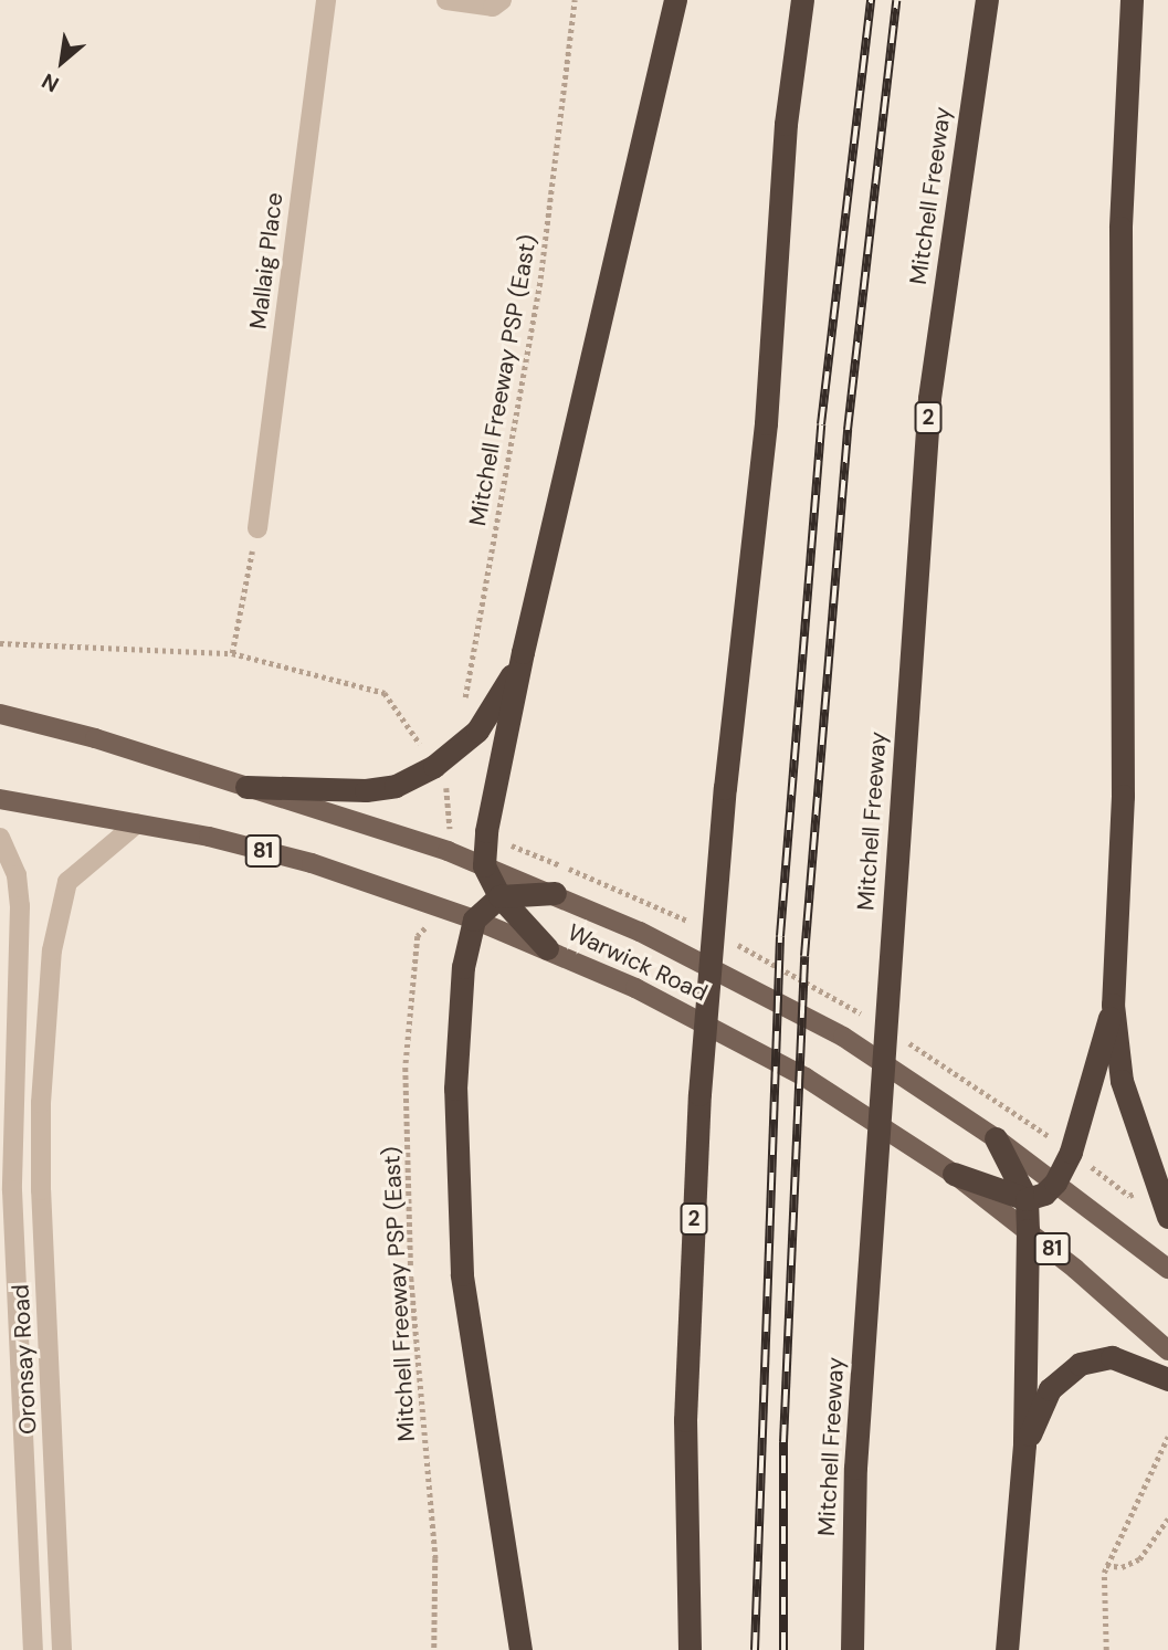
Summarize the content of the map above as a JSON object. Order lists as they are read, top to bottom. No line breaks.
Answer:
{"streets":{"highway":["Mitchell Freeway","2"],"main road":["81","Warwick Road"],"street":["Mallaig Place","Oronsay Road"],"path":["Mitchell Freeway PSP (East)"]},"crossings":[["Warwick Road","Oronsay Road"]],"north":"bottom left"}
